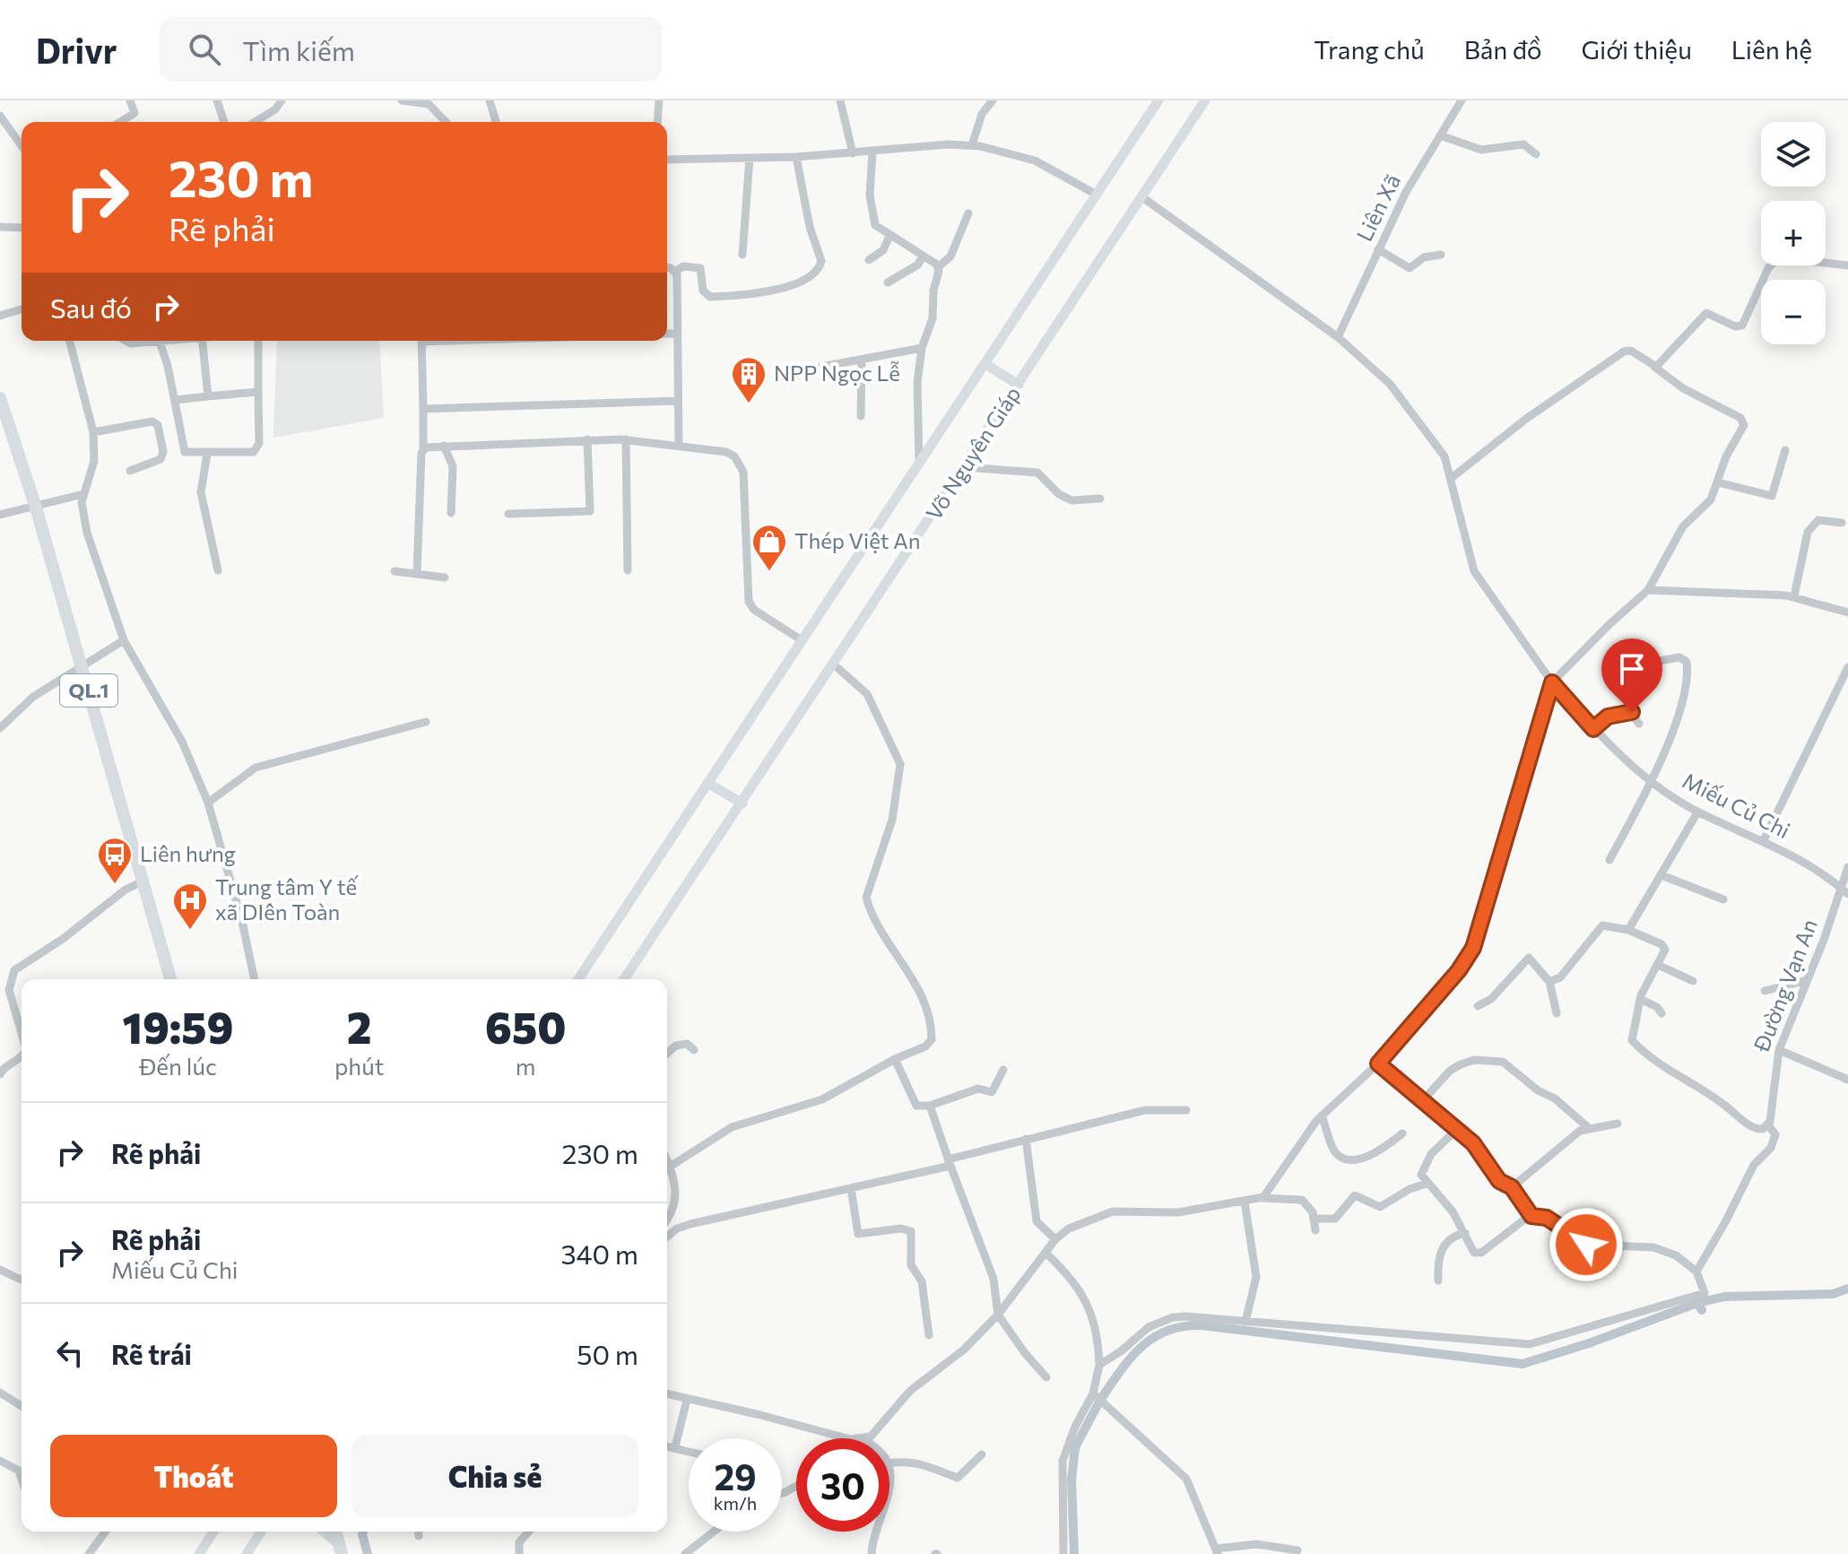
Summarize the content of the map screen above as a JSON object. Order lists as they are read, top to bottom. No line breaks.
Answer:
{"streets":{"highway":["QL.1"],"main road":["Võ Nguyên Giáp"],"street":["Liên Xã","Miếu Củ Chi","Đường Vạn An"]},"crossings":[["Liên Xã","Miếu Củ Chi"],["Võ Nguyên Giáp","Miếu Củ Chi"],["Miếu Củ Chi","Đường Vạn An"]],"places":{"building":["NPP Ngọc Lễ"],"shop":["Thép Việt An"],"bus stop":["Liên hưng"],"hospital":["Trung tâm Y tế xã DIên Toàn"]},"page":{"header":"Drivr","search":"Tìm kiếm","nav":["Trang chủ","Bản đồ","Giới thiệu","Liên hệ"],"map_buttons":["+","−"],"turn":["230 m","Rẽ phải"],"then":"Sau đó","eta":["19:59","Đến lúc","2","phút","650","m"],"list":[{"name":"Rẽ phải","value":"230 m"},{"name":"Rẽ phải","note":"Miếu Củ Chi","value":"340 m"},{"name":"Rẽ trái","value":"50 m"}],"buttons":["Thoát","Chia sẻ"],"speed":"29 km/h","limit":"30"}}
